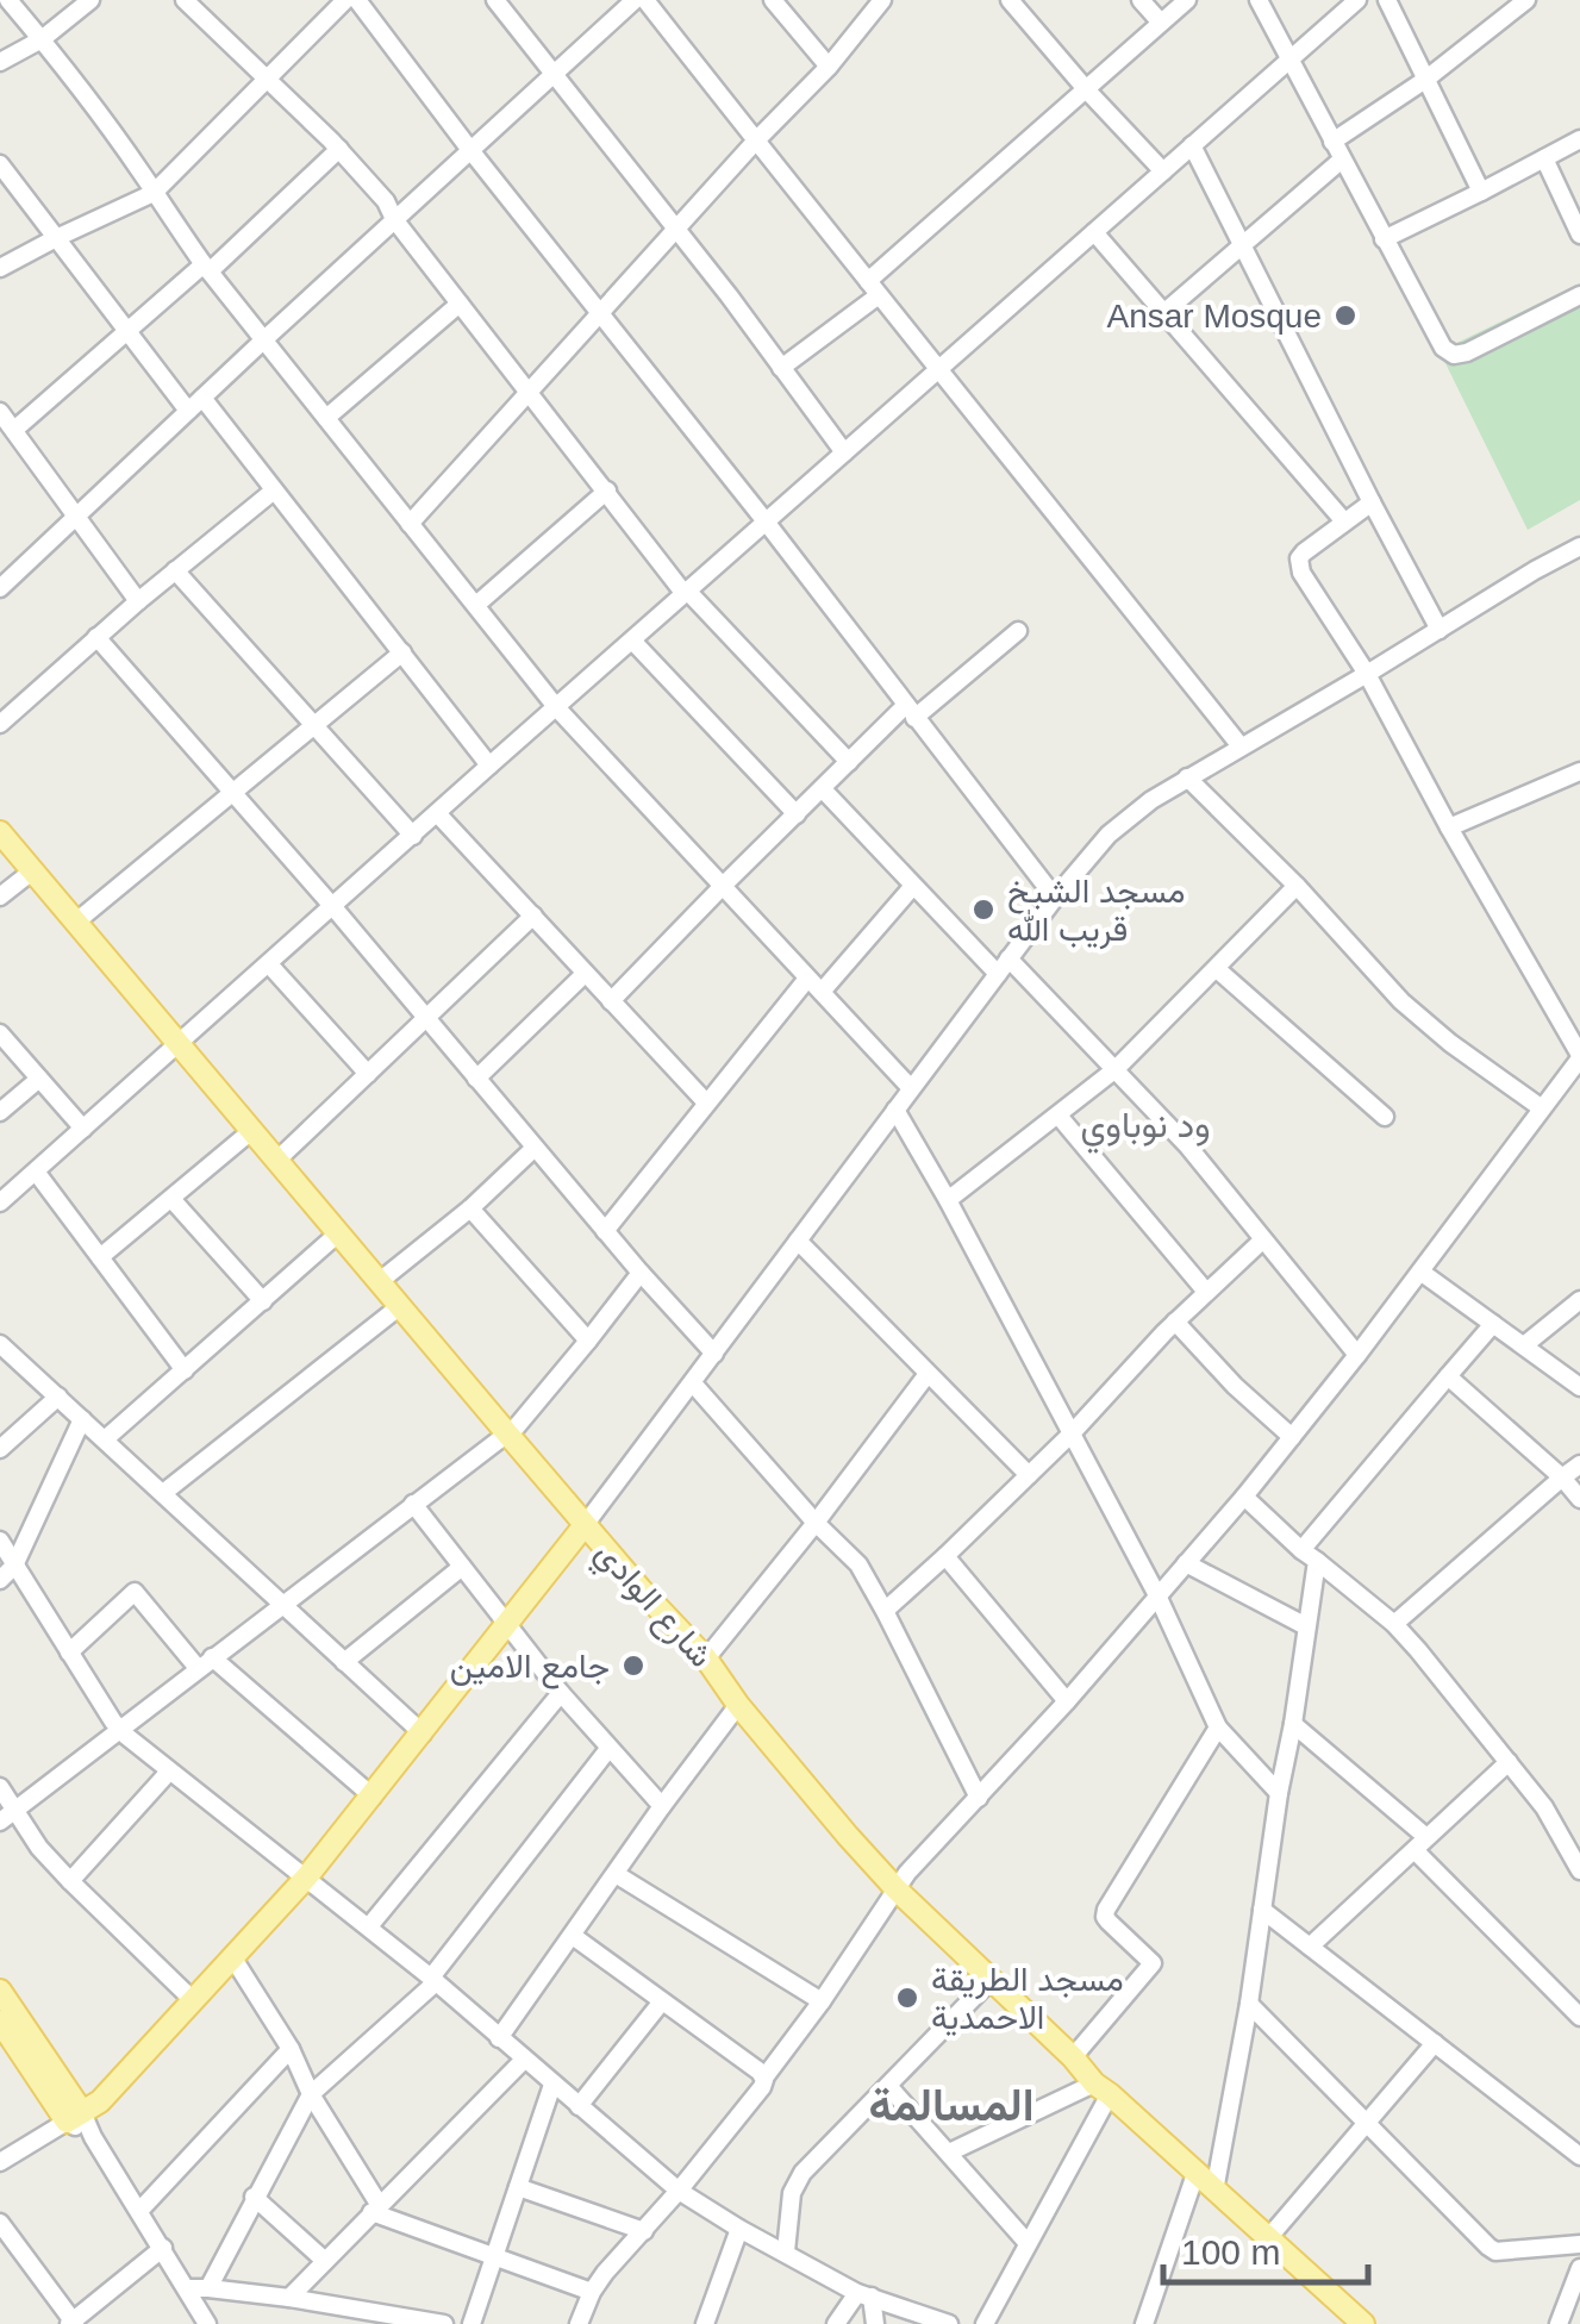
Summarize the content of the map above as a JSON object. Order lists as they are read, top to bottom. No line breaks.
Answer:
{"streets":{"main road":["شارع الوادي"]},"districts":["ود نوباوي","المسالمة"],"places":["Ansar Mosque","مسجد الشيخ قريب الله","جامع الامين","مسجد الطريقة الاحمدية"],"scale_bar":"100 m"}
